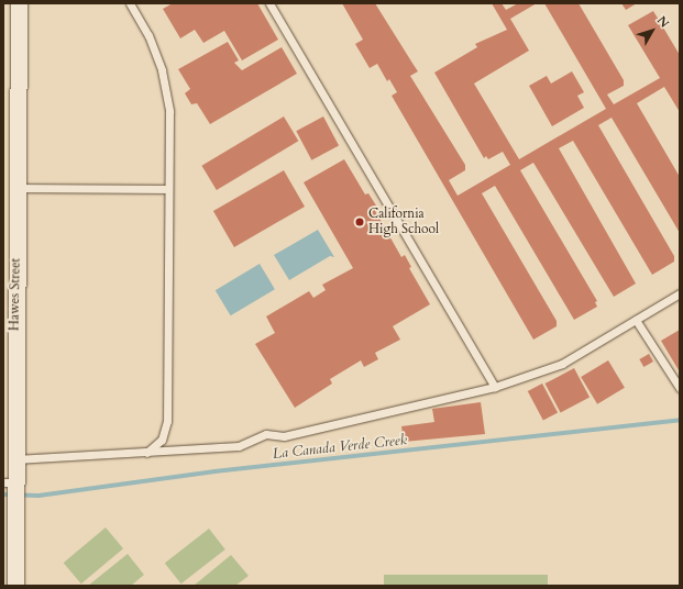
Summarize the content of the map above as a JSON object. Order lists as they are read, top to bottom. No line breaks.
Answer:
{"streets":{"street":["Hawes Street"]},"water":["La Canada Verde Creek"],"places":["California High School"],"north":"top right"}
